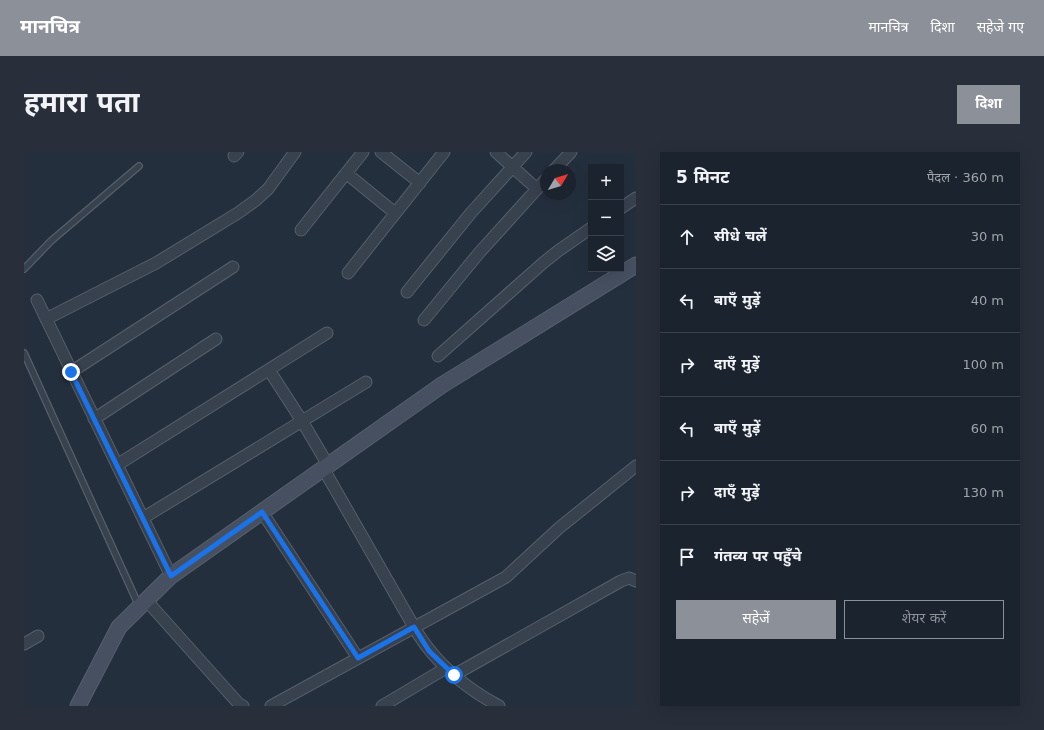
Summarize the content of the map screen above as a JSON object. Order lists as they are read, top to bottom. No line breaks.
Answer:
{"north":"top right","page":{"header":"मानचित्र","nav":["मानचित्र","दिशा","सहेजे गए"],"buttons":["दिशा",["सहेजें","शेयर करें"]],"title":"हमारा पता","heading":["5 मिनट","पैदल · 360 m"],"map_buttons":["+","−"],"list":[["सीधे चलें","30 m"],["बाएँ मुड़ें","40 m"],["दाएँ मुड़ें","100 m"],["बाएँ मुड़ें","60 m"],["दाएँ मुड़ें","130 m"],"गंतव्य पर पहुँचे"]}}
